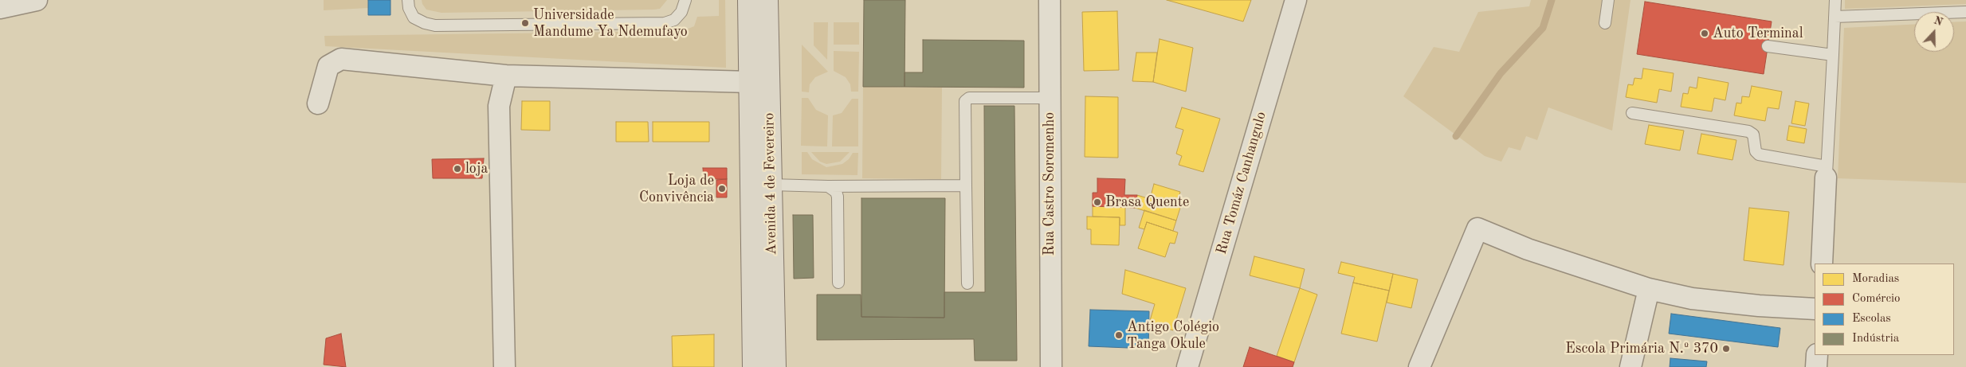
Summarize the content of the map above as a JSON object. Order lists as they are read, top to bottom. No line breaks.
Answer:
{"streets":{"main road":["Avenida 4 de Fevereiro"],"street":["Rua Tomáz Canhangulo","Rua Castro Soromenho"]},"places":["Universidade Mandume Ya Ndemufayo","Auto Terminal","loja","Loja de Convivência","Brasa Quente","Antigo Colégio Tanga Okule","Escola Primária N.º 370"],"legend":["Moradias","Comércio","Escolas","Indústria"],"north":"top"}
